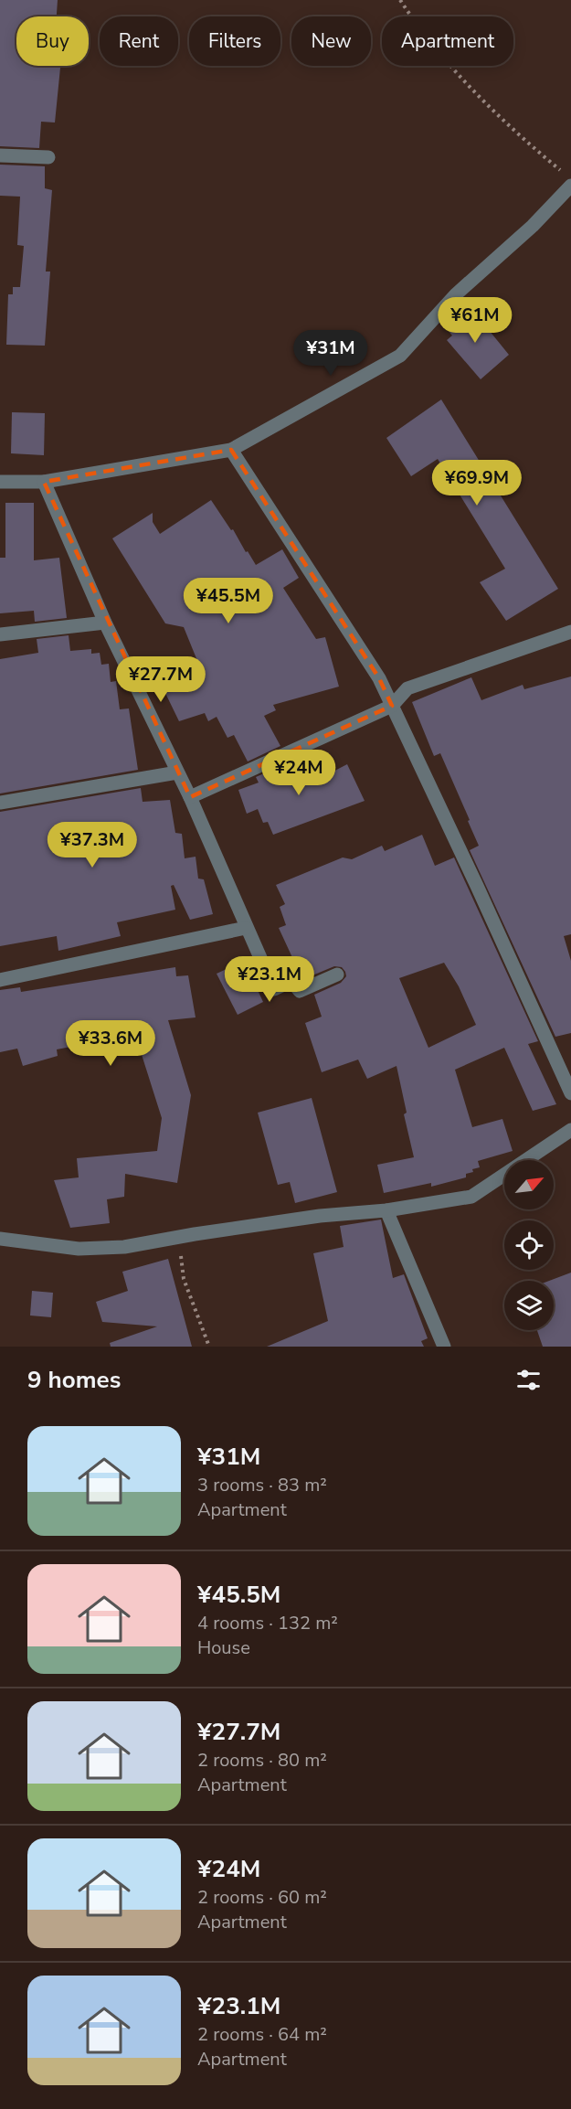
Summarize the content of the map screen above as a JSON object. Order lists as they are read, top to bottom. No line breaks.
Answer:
{"north":"top right","page":{"chip":["Buy","Rent","Filters","New","Apartment"],"price":["¥61M","¥31M","¥69.9M","¥45.5M","¥27.7M","¥24M","¥37.3M","¥23.1M","¥33.6M"],"heading":"9 homes","list":[{"name":"¥31M","note":"3 rooms · 83 m² · Apartment"},{"name":"¥45.5M","note":"4 rooms · 132 m² · House"},{"name":"¥27.7M","note":"2 rooms · 80 m² · Apartment"},{"name":"¥24M","note":"2 rooms · 60 m² · Apartment"},{"name":"¥23.1M","note":"2 rooms · 64 m² · Apartment"}]}}
